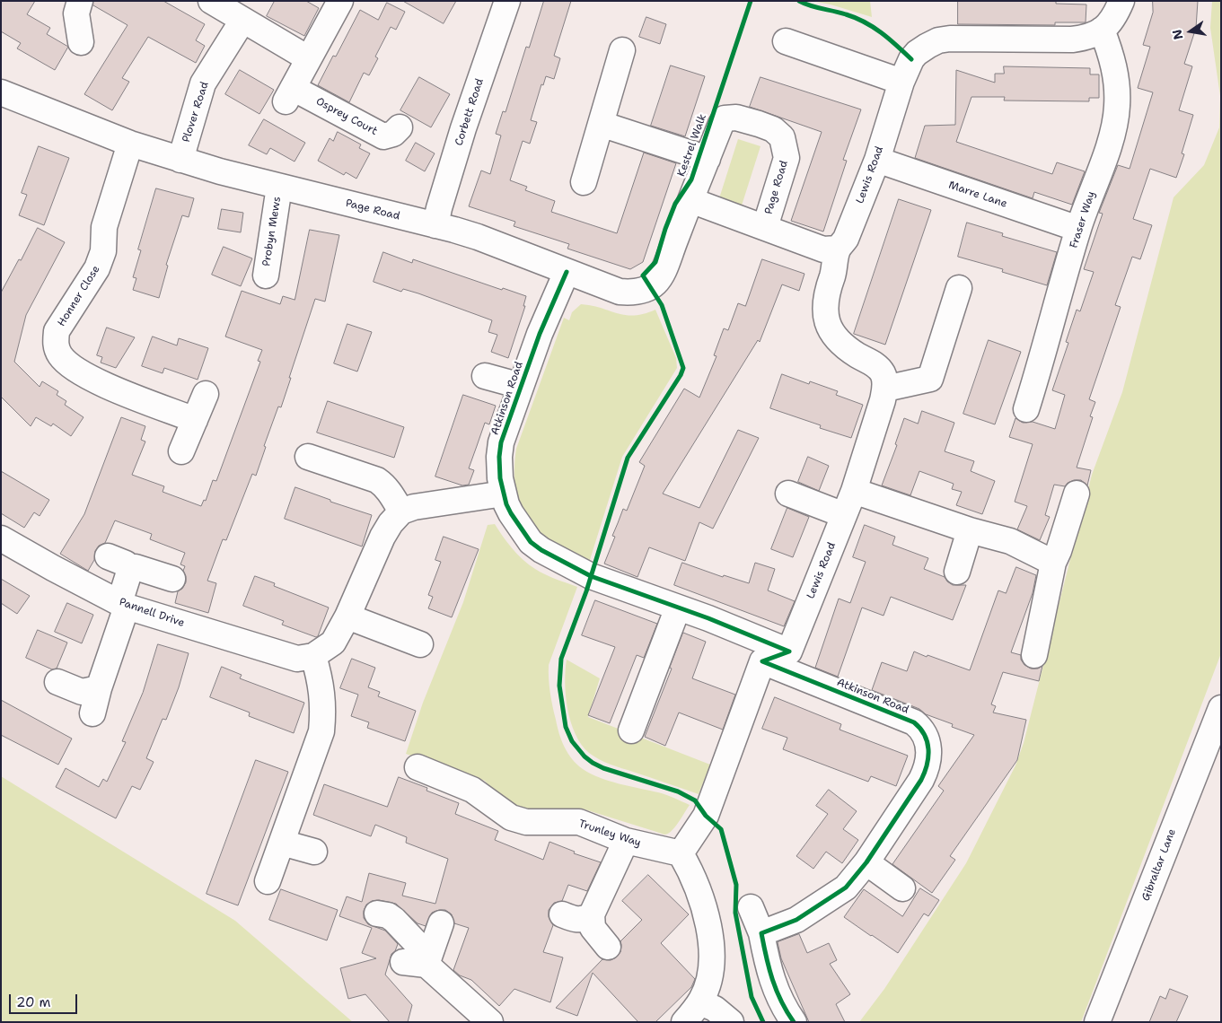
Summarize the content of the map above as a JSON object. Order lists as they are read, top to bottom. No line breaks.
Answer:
{"streets":{"street":["Plover Road","Corbett Road","Osprey Court","Lewis Road","Page Road","Marre Lane","Fraser Way","Probyn Mews","Honner Close","Atkinson Road","Pannell Drive","Trunley Way","Gibraltar Lane"],"cycle path":["Kestrel Walk"]},"crossings":[["Plover Road","Page Road"],["Corbett Road","Page Road"],["Lewis Road","Page Road"],["Lewis Road","Marre Lane"],["Lewis Road","Fraser Way"],["Lewis Road","Atkinson Road"],["Page Road","Probyn Mews"],["Page Road","Honner Close"],["Page Road","Atkinson Road"],["Marre Lane","Fraser Way"]],"scale_bar":"20 m","north":"left"}
